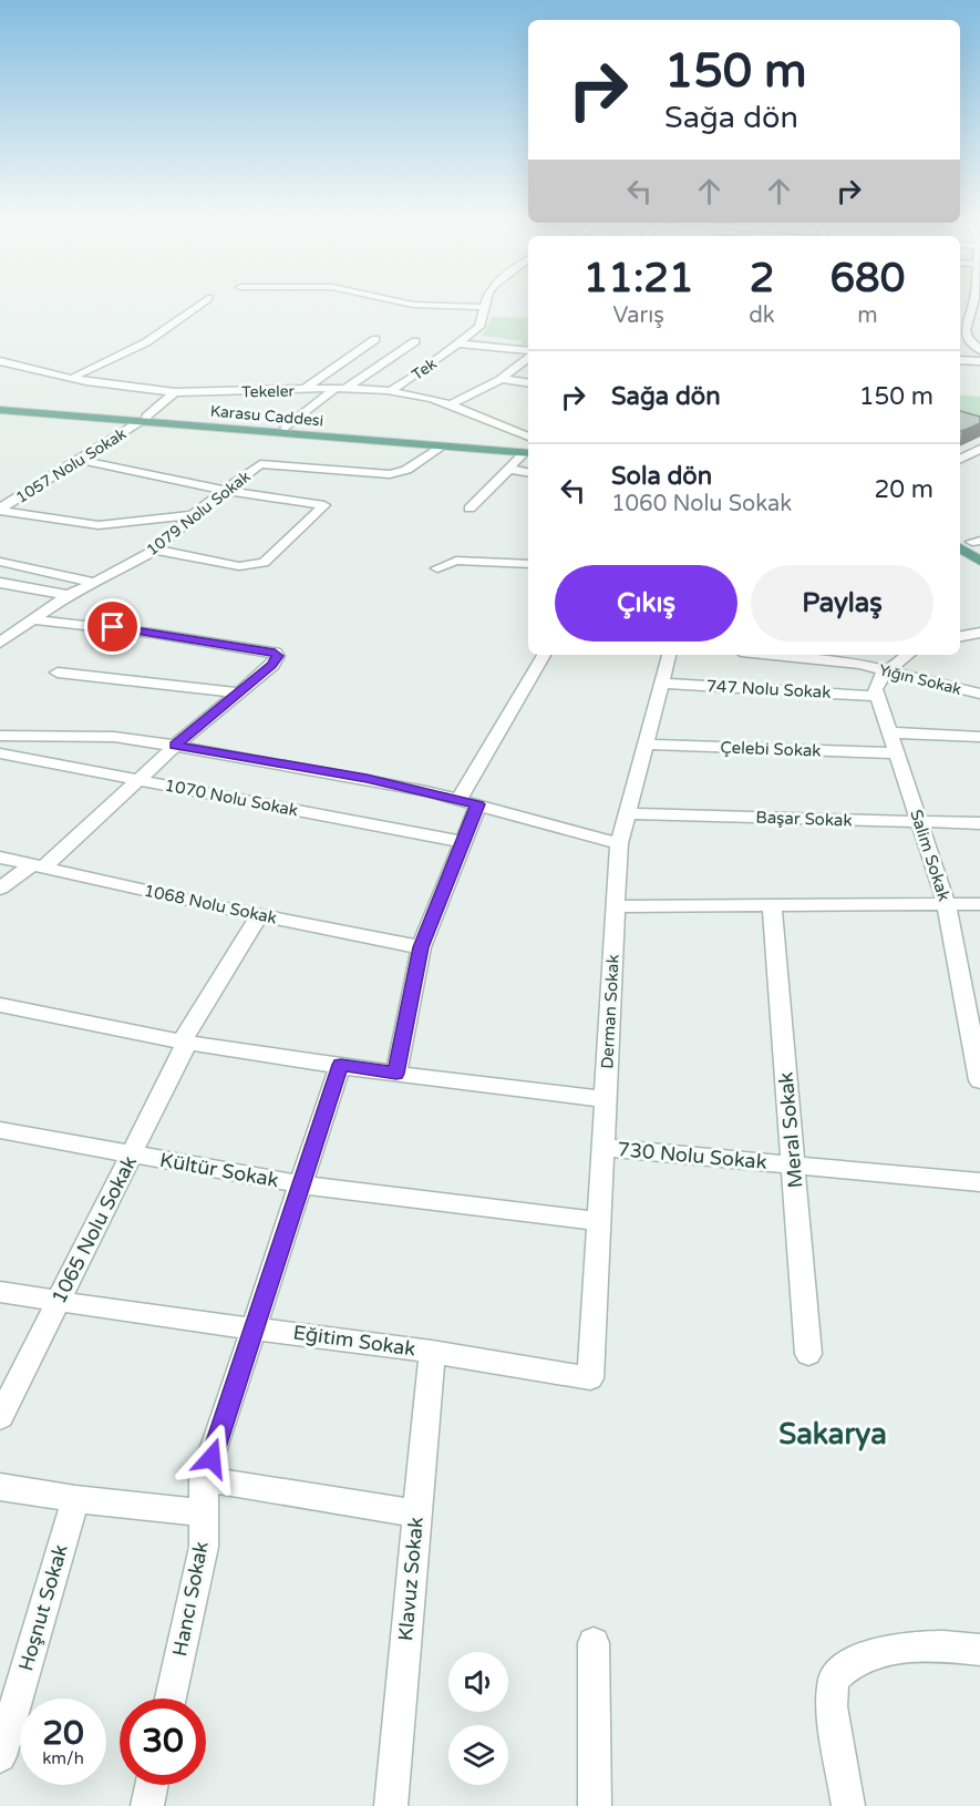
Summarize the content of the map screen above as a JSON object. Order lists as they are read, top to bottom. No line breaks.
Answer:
{"streets":{"main road":["Karasu Caddesi"],"street":["Tek","Tekeler","1057 Nolu Sokak","1079 Nolu Sokak","Yığın Sokak","747 Nolu Sokak","Çelebi Sokak","1070 Nolu Sokak","Başar Sokak","Salim Sokak","1068 Nolu Sokak","Derman Sokak","Meral Sokak","730 Nolu Sokak","Kültür Sokak","1065 Nolu Sokak","Eğitim Sokak","Klavuz Sokak","Hancı Sokak","Hoşnut Sokak"]},"crossings":[["Tek","Tekeler"],["Tekeler","1057 Nolu Sokak"],["Karasu Caddesi","1057 Nolu Sokak"],["Karasu Caddesi","1079 Nolu Sokak"],["747 Nolu Sokak","Salim Sokak"],["747 Nolu Sokak","Derman Sokak"],["Çelebi Sokak","Salim Sokak"],["Çelebi Sokak","Derman Sokak"],["Başar Sokak","Salim Sokak"],["Başar Sokak","Derman Sokak"],["1068 Nolu Sokak","1065 Nolu Sokak"],["Derman Sokak","730 Nolu Sokak"],["Derman Sokak","Kültür Sokak"],["Derman Sokak","Eğitim Sokak"],["Meral Sokak","730 Nolu Sokak"],["Kültür Sokak","1065 Nolu Sokak"],["Kültür Sokak","Hancı Sokak"],["1065 Nolu Sokak","Eğitim Sokak"],["Eğitim Sokak","Klavuz Sokak"],["Eğitim Sokak","Hancı Sokak"]],"districts":["Sakarya"],"page":{"turn":["150 m","Sağa dön"],"eta":["11:21","Varış","2","dk","680","m"],"list":[{"name":"Sağa dön","value":"150 m"},{"name":"Sola dön","note":"1060 Nolu Sokak","value":"20 m"}],"buttons":["Çıkış","Paylaş"],"speed":"20 km/h","limit":"30"}}
